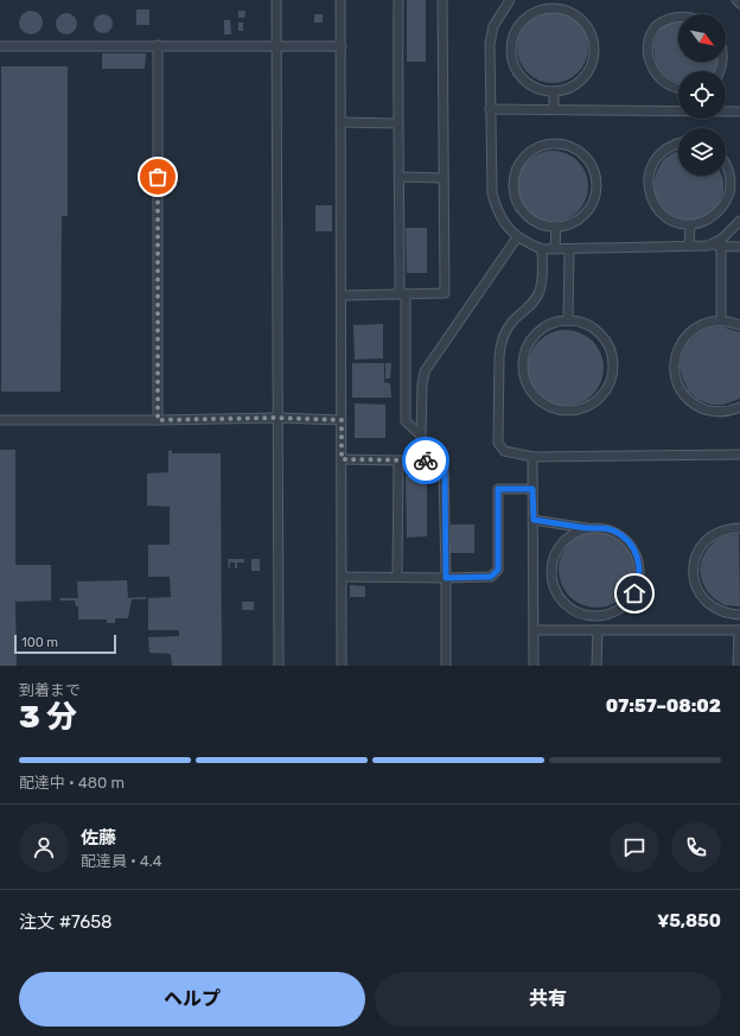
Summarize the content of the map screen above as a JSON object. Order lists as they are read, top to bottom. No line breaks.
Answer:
{"scale_bar":"100 m","north":"bottom right","page":{"scale":"100 m","heading":["3 分","到着まで","07:57–08:02"],"panel":["佐藤","配達員 · 4.4","注文 #7658","¥5,850"],"bar":"配達中 · 480 m","buttons":["ヘルプ","共有"]}}
